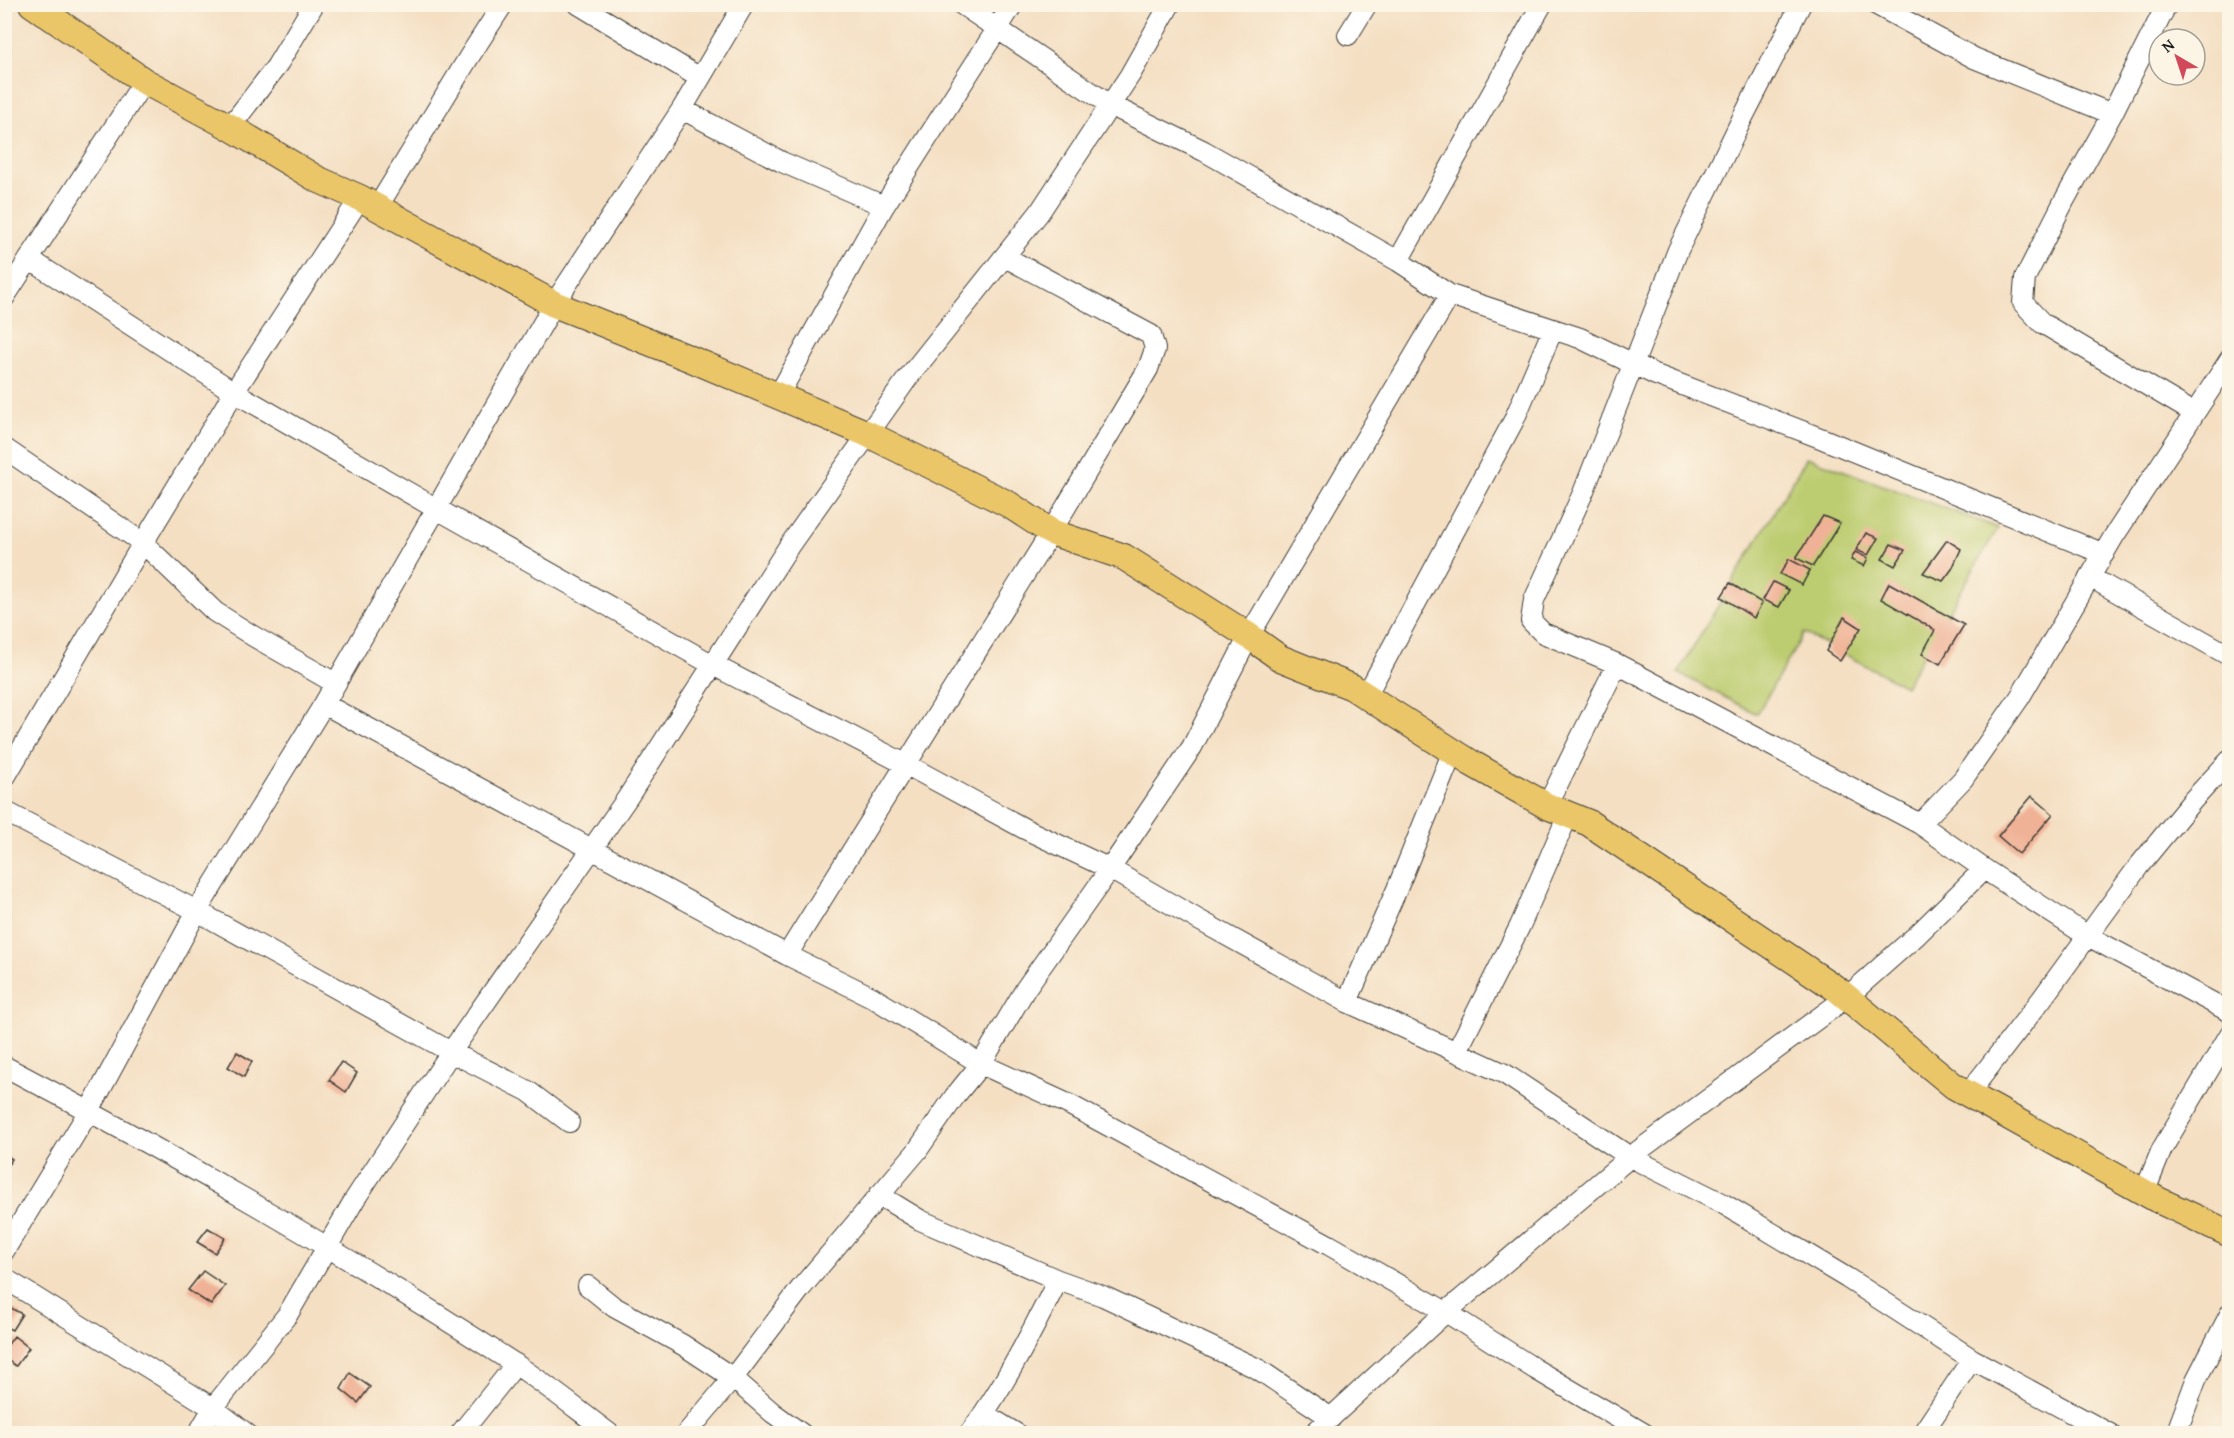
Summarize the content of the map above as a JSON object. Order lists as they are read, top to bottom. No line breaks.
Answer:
{"north":"top left"}
